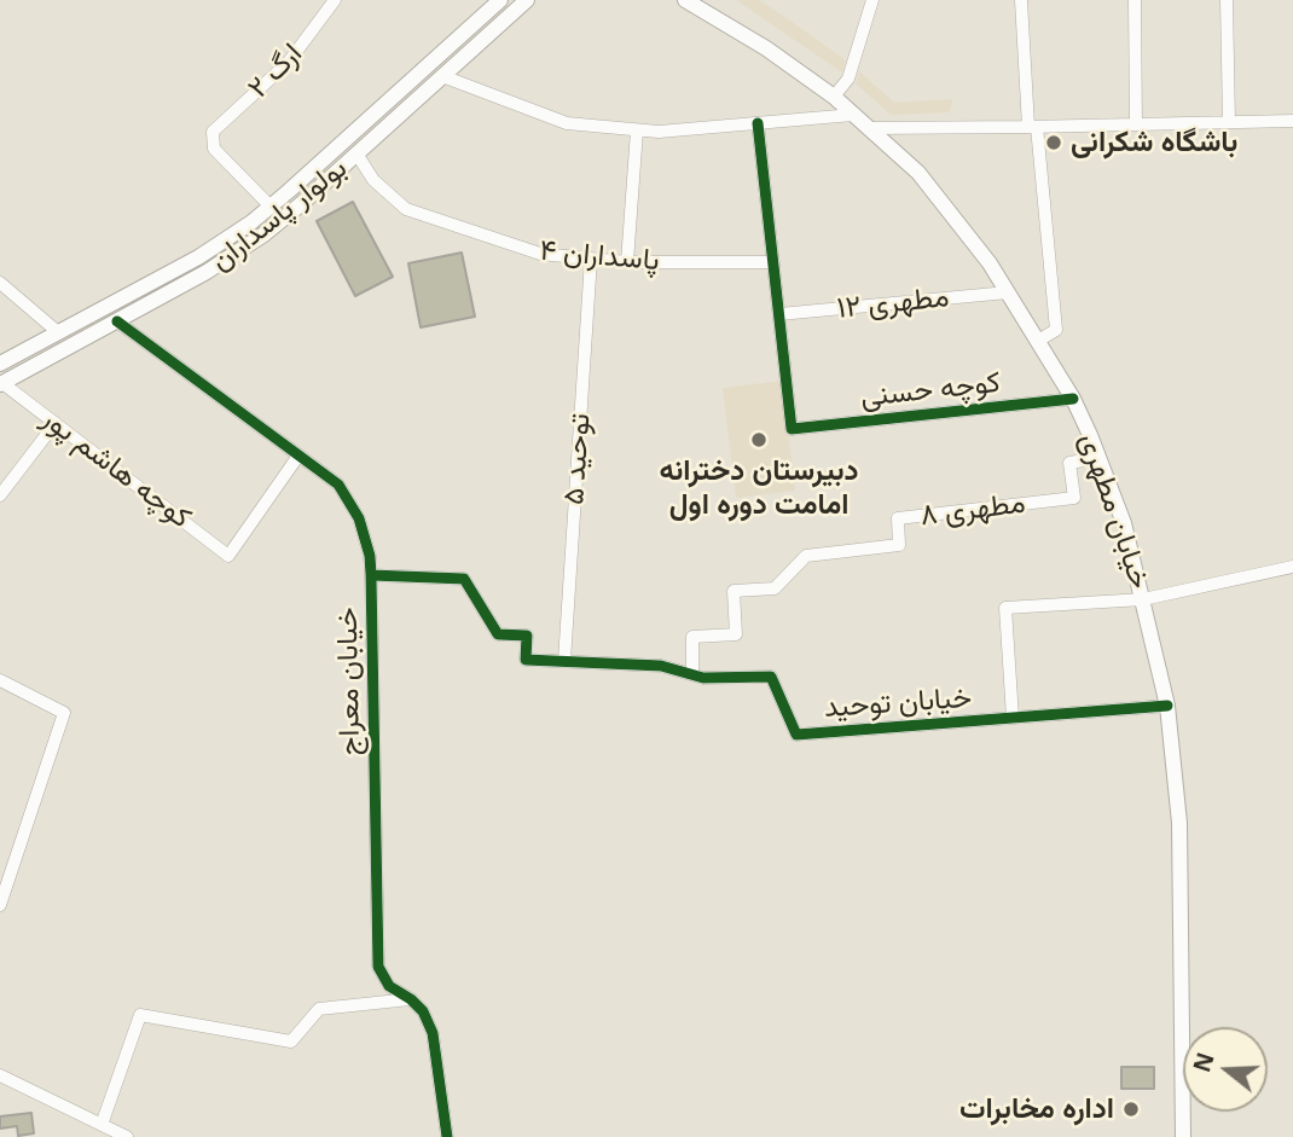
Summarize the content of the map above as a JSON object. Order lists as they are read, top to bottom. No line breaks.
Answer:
{"streets":{"main road":["بولوار پاسداران","خیابان مطهری"],"street":["ارگ ۲","پاسداران ۴","مطهری ۱۲","کوچه حسنی","توحید ۵","کوچه هاشم پور","مطهری ۸","خیابان معراج","خیابان توحید"]},"crossings":[["ارگ ۲","بولوار پاسداران"],["بولوار پاسداران","پاسداران ۴"],["بولوار پاسداران","کوچه هاشم پور"],["بولوار پاسداران","خیابان معراج"],["پاسداران ۴","توحید ۵"],["مطهری ۱۲","کوچه حسنی"],["مطهری ۱۲","خیابان مطهری"],["کوچه حسنی","خیابان مطهری"],["توحید ۵","خیابان توحید"],["کوچه هاشم پور","خیابان معراج"],["مطهری ۸","خیابان مطهری"],["مطهری ۸","خیابان توحید"],["خیابان مطهری","خیابان توحید"],["خیابان معراج","خیابان توحید"]],"places":["باشگاه شکرانی","دبیرستان دخترانه امامت دوره اول","اداره مخابرات"],"north":"left"}
